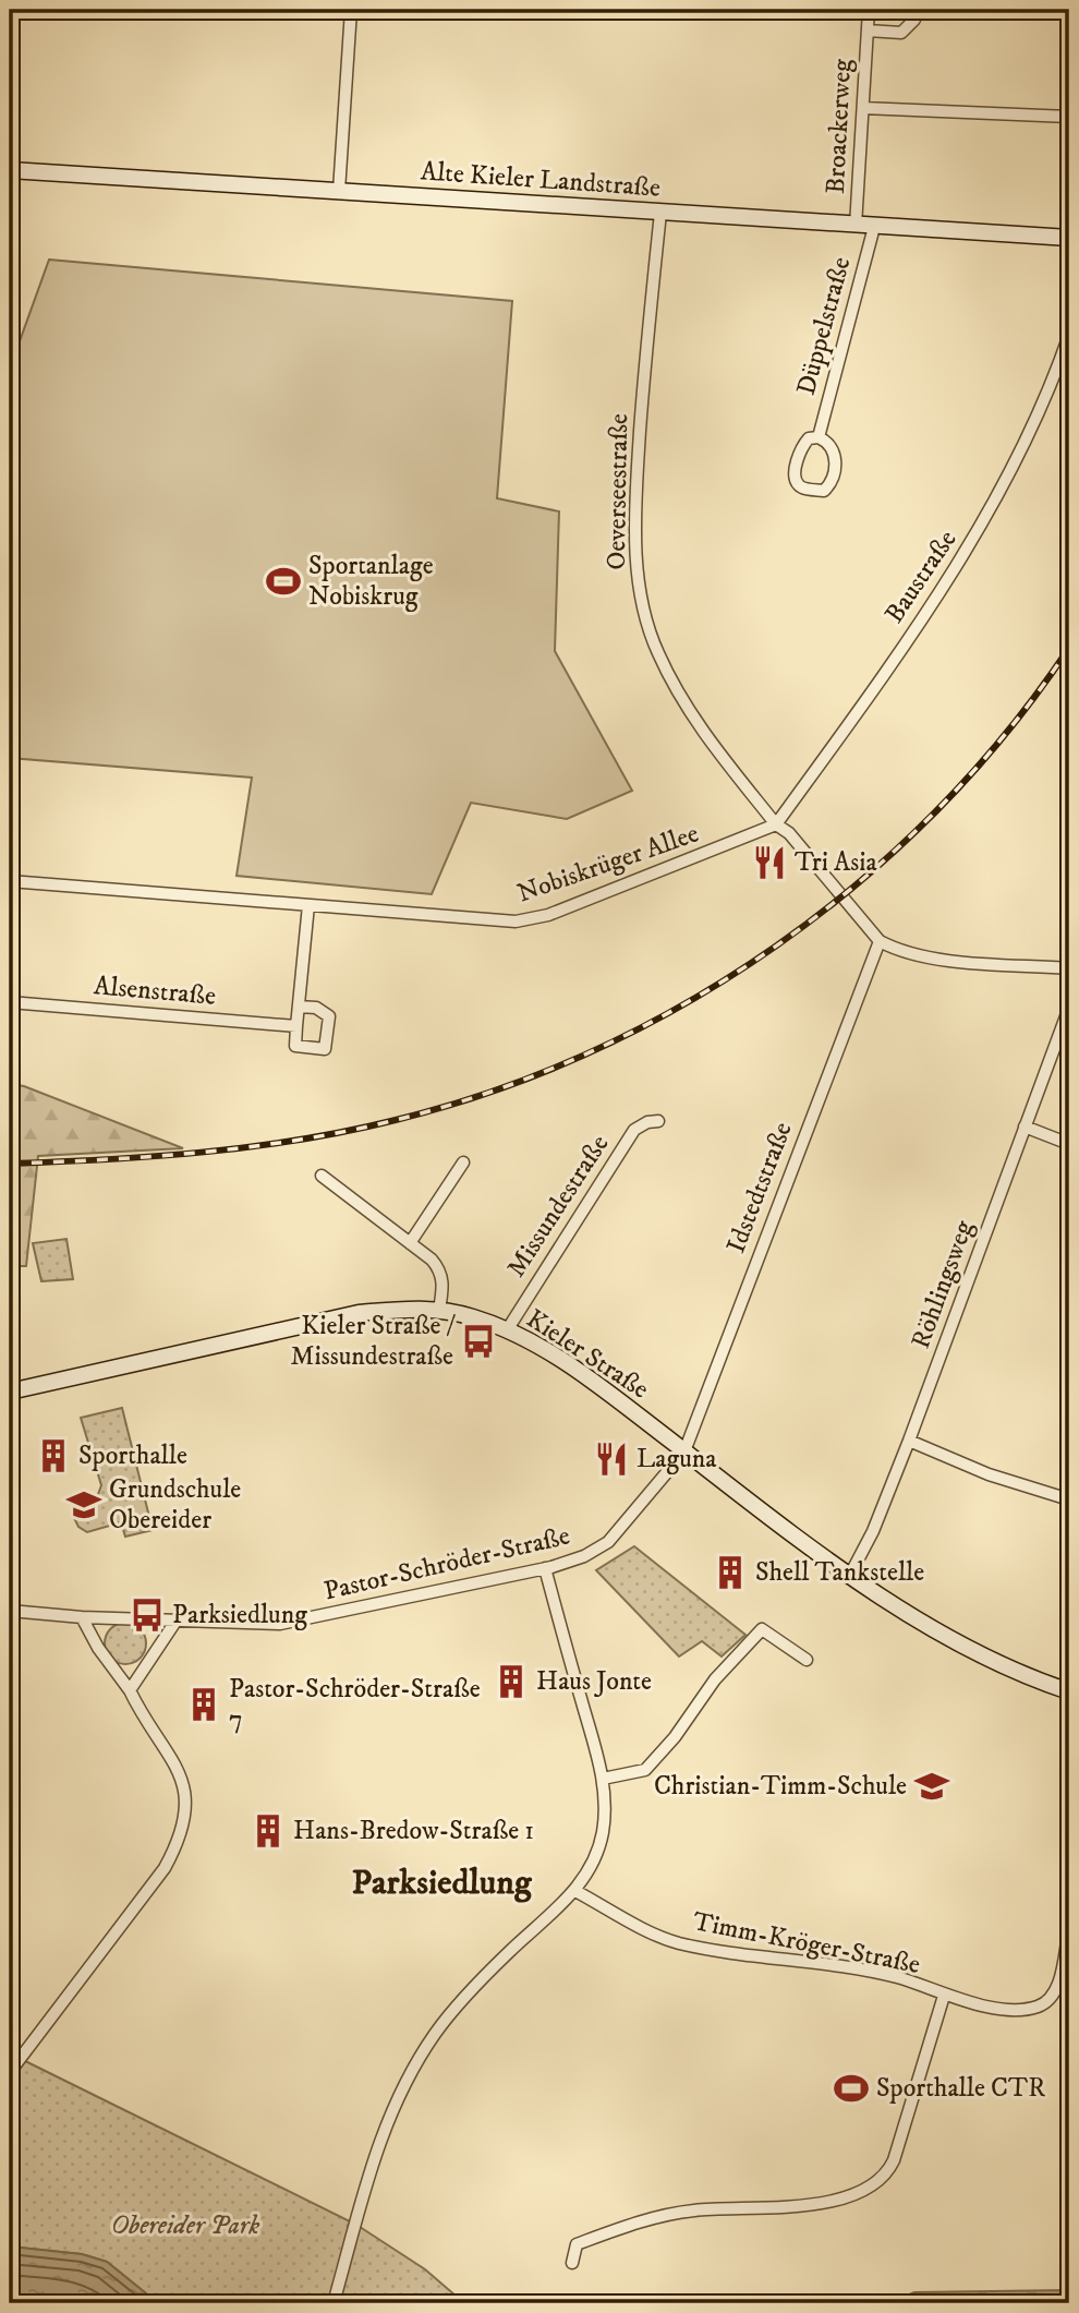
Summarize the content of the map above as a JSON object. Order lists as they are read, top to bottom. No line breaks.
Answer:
{"streets":{"main road":["Alte Kieler Landstraße","Kieler Straße"],"street":["Broackerweg","Düppelstraße","Oeverseestraße","Baustraße","Nobiskrüger Allee","Alsenstraße","Idstedtstraße","Missundestraße","Röhlingsweg","Pastor-Schröder-Straße","Timm-Kröger-Straße"]},"crossings":[["Broackerweg","Alte Kieler Landstraße"],["Alte Kieler Landstraße","Düppelstraße"],["Alte Kieler Landstraße","Oeverseestraße"],["Oeverseestraße","Baustraße"],["Oeverseestraße","Nobiskrüger Allee"],["Baustraße","Nobiskrüger Allee"],["Idstedtstraße","Kieler Straße"],["Idstedtstraße","Pastor-Schröder-Straße"],["Missundestraße","Kieler Straße"],["Röhlingsweg","Kieler Straße"],["Kieler Straße","Pastor-Schröder-Straße"]],"districts":["Parksiedlung"],"parks":["Obereider Park"],"places":{"sports":["Sportanlage Nobiskrug","Sporthalle CTR"],"restaurant":["Tri Asia","Laguna"],"bus stop":["Kieler Straße / Missundestraße","Parksiedlung"],"building":["Sporthalle","Shell Tankstelle","Haus Jonte","Pastor-Schröder-Straße 7","Hans-Bredow-Straße 1"],"school or university":["Grundschule Obereider","Christian-Timm-Schule"]}}
